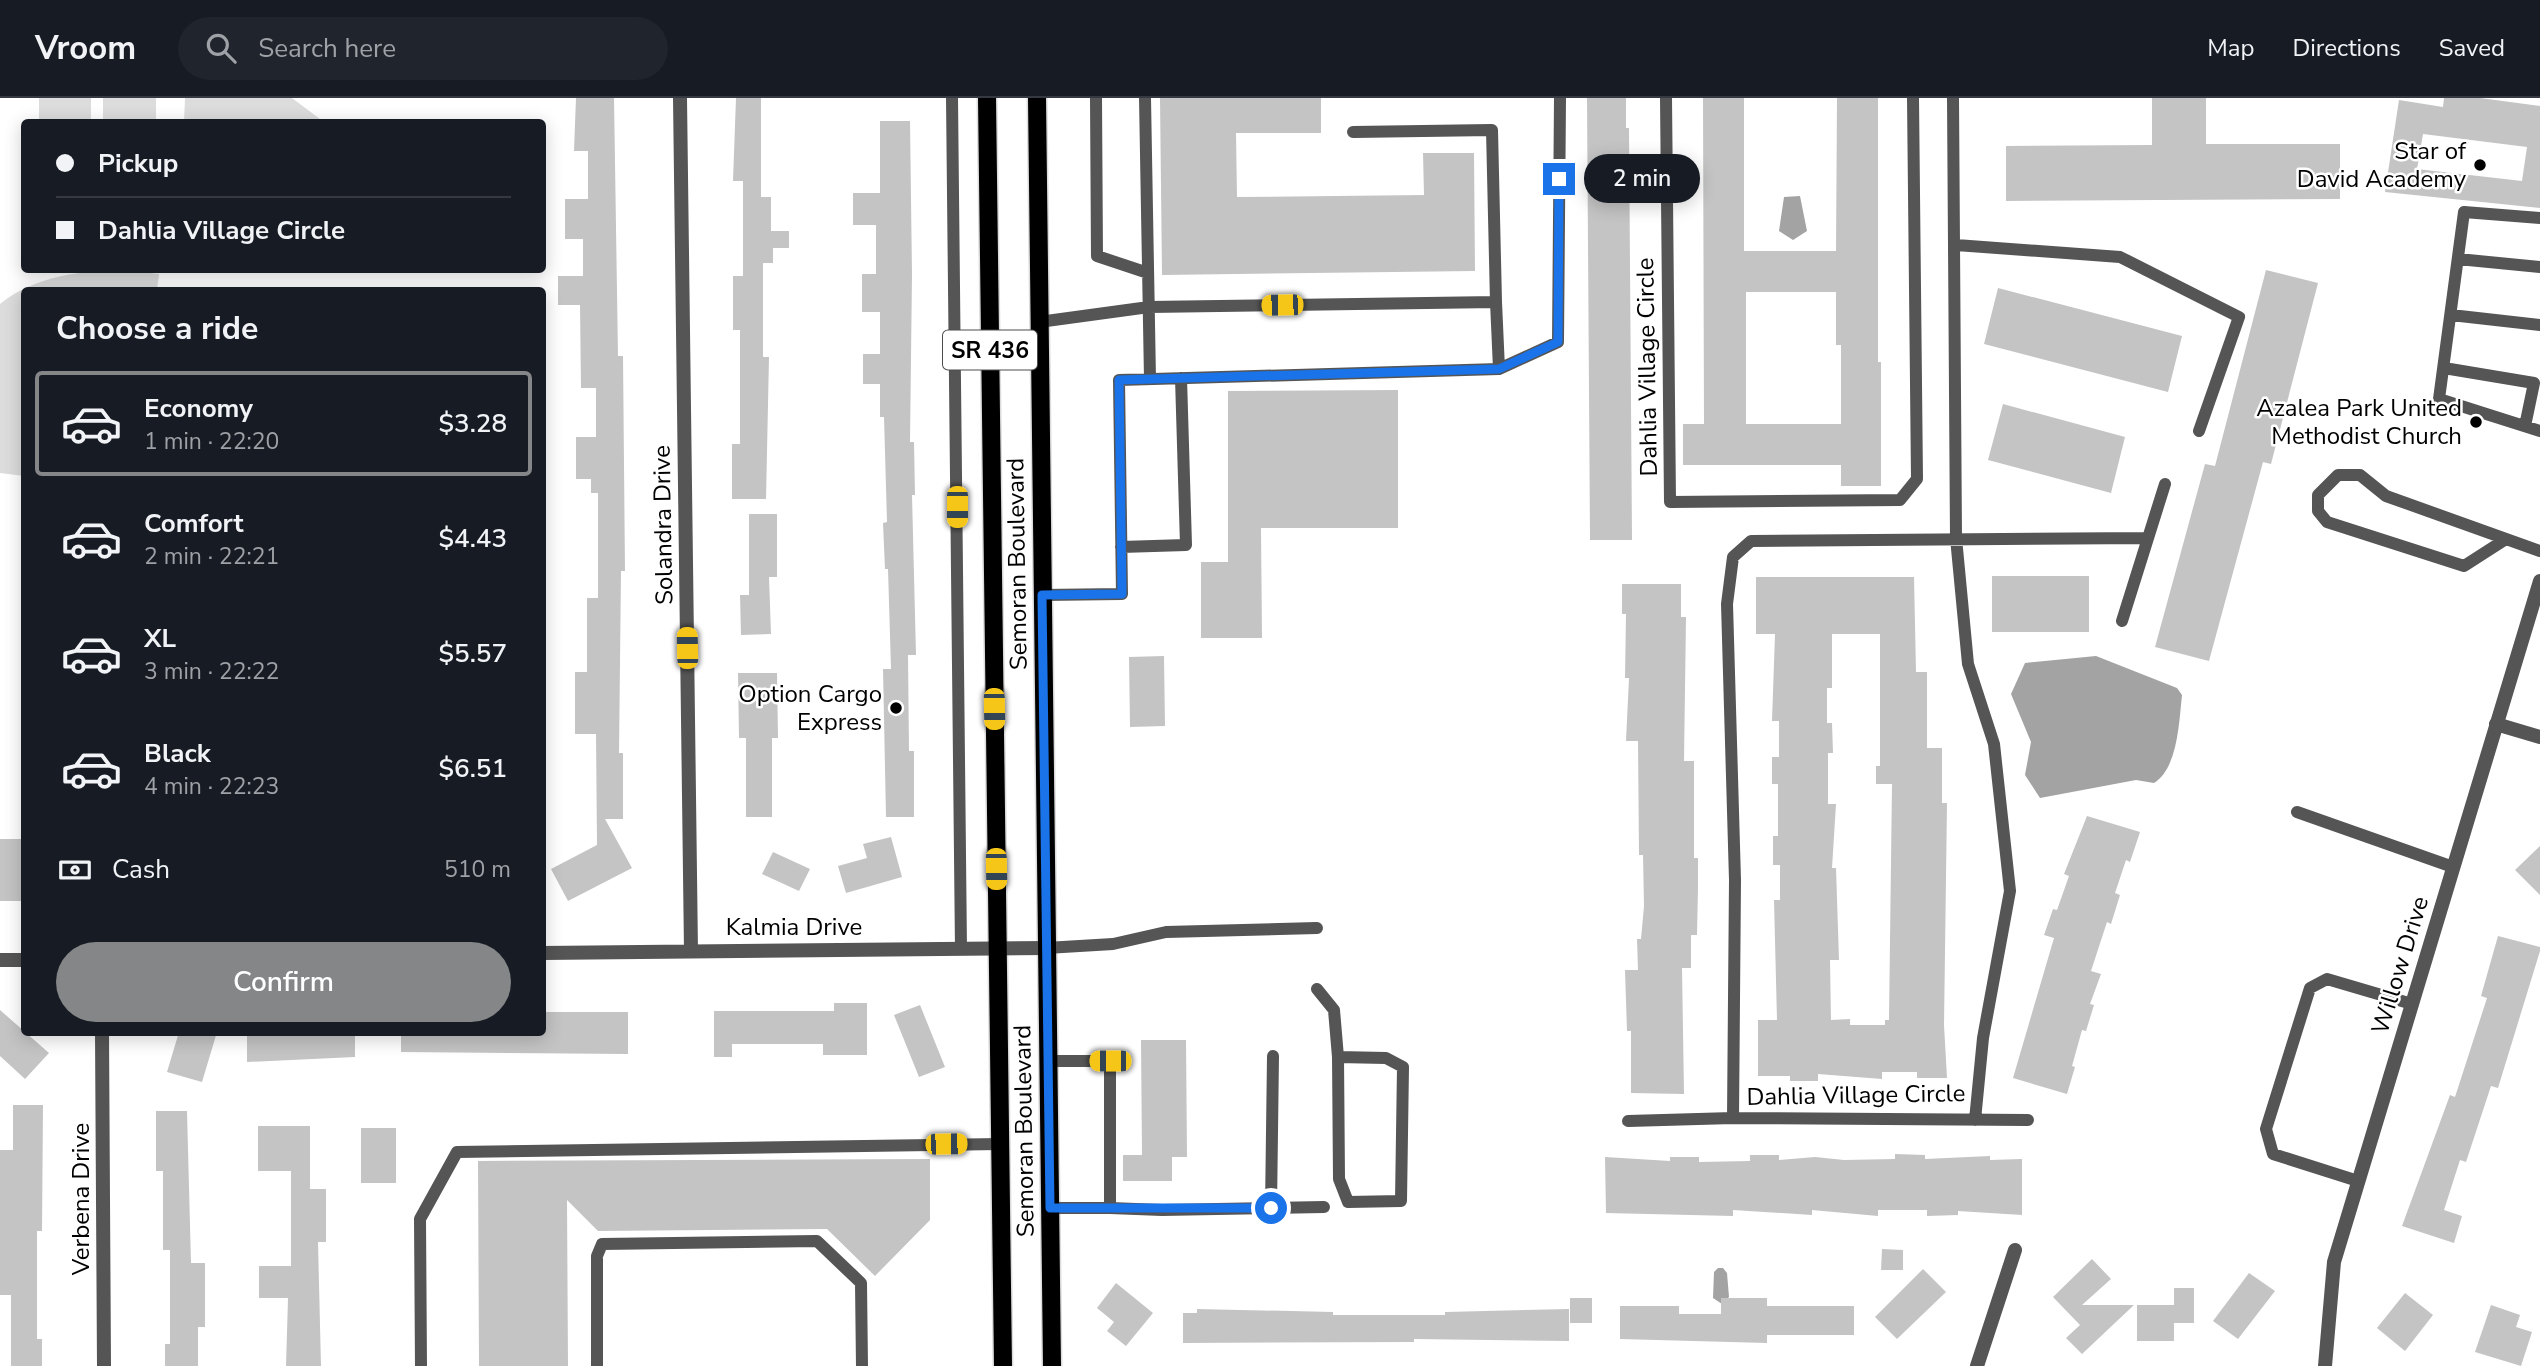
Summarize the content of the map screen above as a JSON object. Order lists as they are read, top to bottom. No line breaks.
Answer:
{"streets":{"main road":["SR 436","Semoran Boulevard"],"street":["Solandra Drive","Kalmia Drive","Willow Drive","Verbena Drive"],"lane":["Dahlia Village Circle"]},"crossings":[["Solandra Drive","Kalmia Drive"],["Semoran Boulevard","Kalmia Drive"]],"places":["Star of David Academy","Azalea Park United Methodist Church","Option Cargo Express"],"page":{"header":"Vroom","search":"Search here","nav":["Map","Directions","Saved"],"banner":["Pickup","Dahlia Village Circle"],"bubble":"2 min","heading":"Choose a ride","list":[{"name":"Economy","note":"1 min · 22:20","value":"$3.28"},{"name":"Comfort","note":"2 min · 22:21","value":"$4.43"},{"name":"XL","note":"3 min · 22:22","value":"$5.57"},{"name":"Black","note":"4 min · 22:23","value":"$6.51"}],"pay":["Cash","510 m"],"buttons":"Confirm"}}
